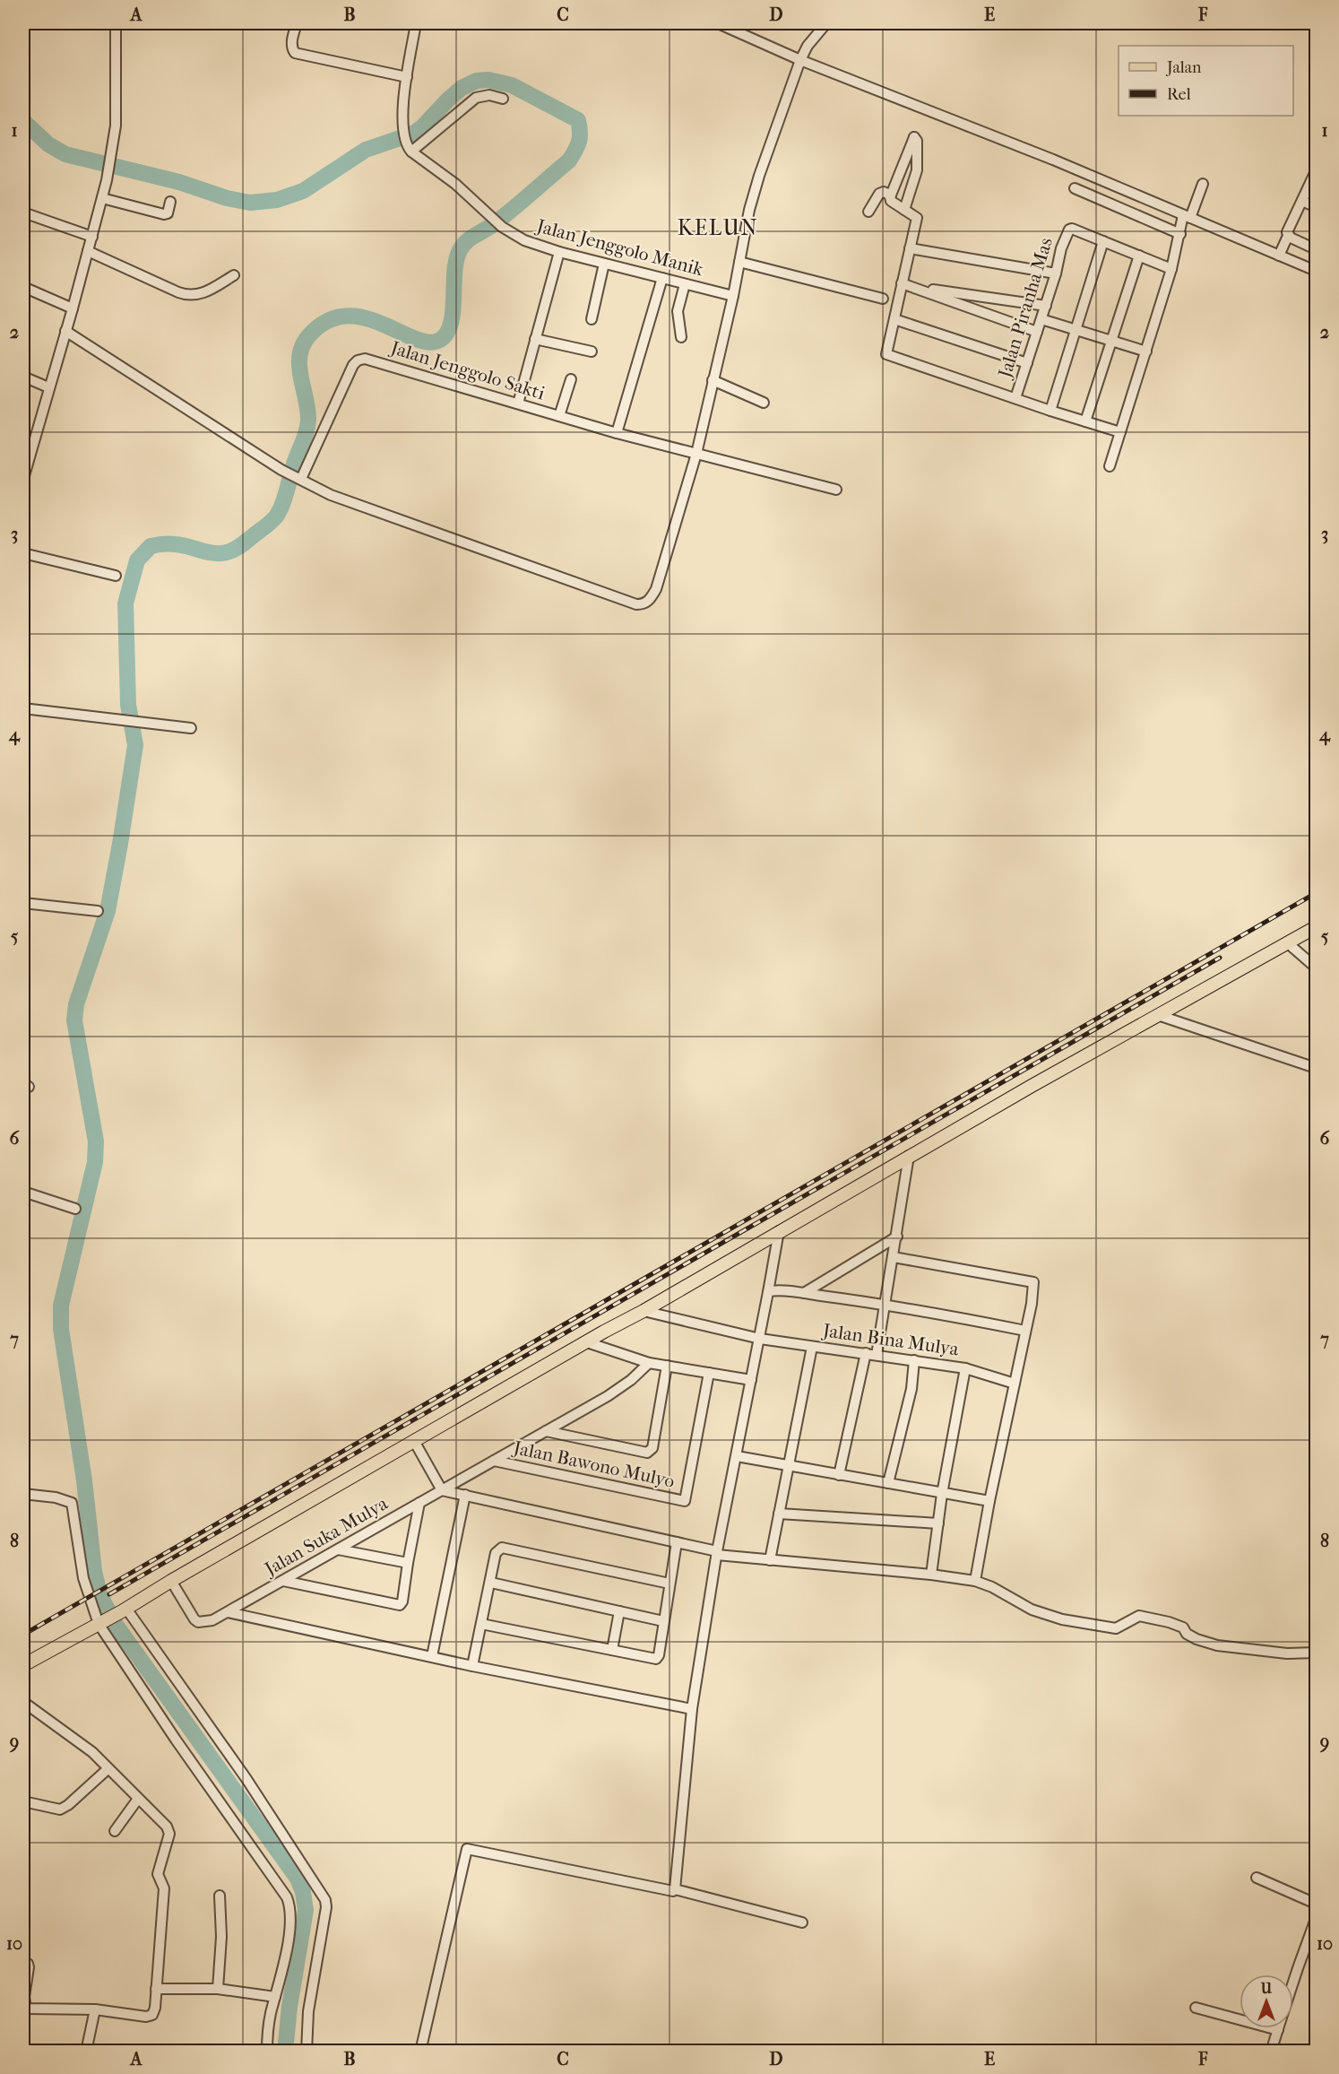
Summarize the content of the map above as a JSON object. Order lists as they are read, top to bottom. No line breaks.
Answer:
{"streets":{"street":["Jalan Jenggolo Manik","Jalan Piranha Mas","Jalan Jenggolo Sakti","Jalan Bina Mulya","Jalan Bawono Mulyo","Jalan Suka Mulya"]},"crossings":[["Jalan Bawono Mulyo","Jalan Suka Mulya"]],"districts":["KELUN"],"legend":["Jalan","Rel"],"north":"top","grid":{"columns":["A","B","C","D","E","F"],"rows":["1","2","3","4","5","6","7","8","9","10"]}}
